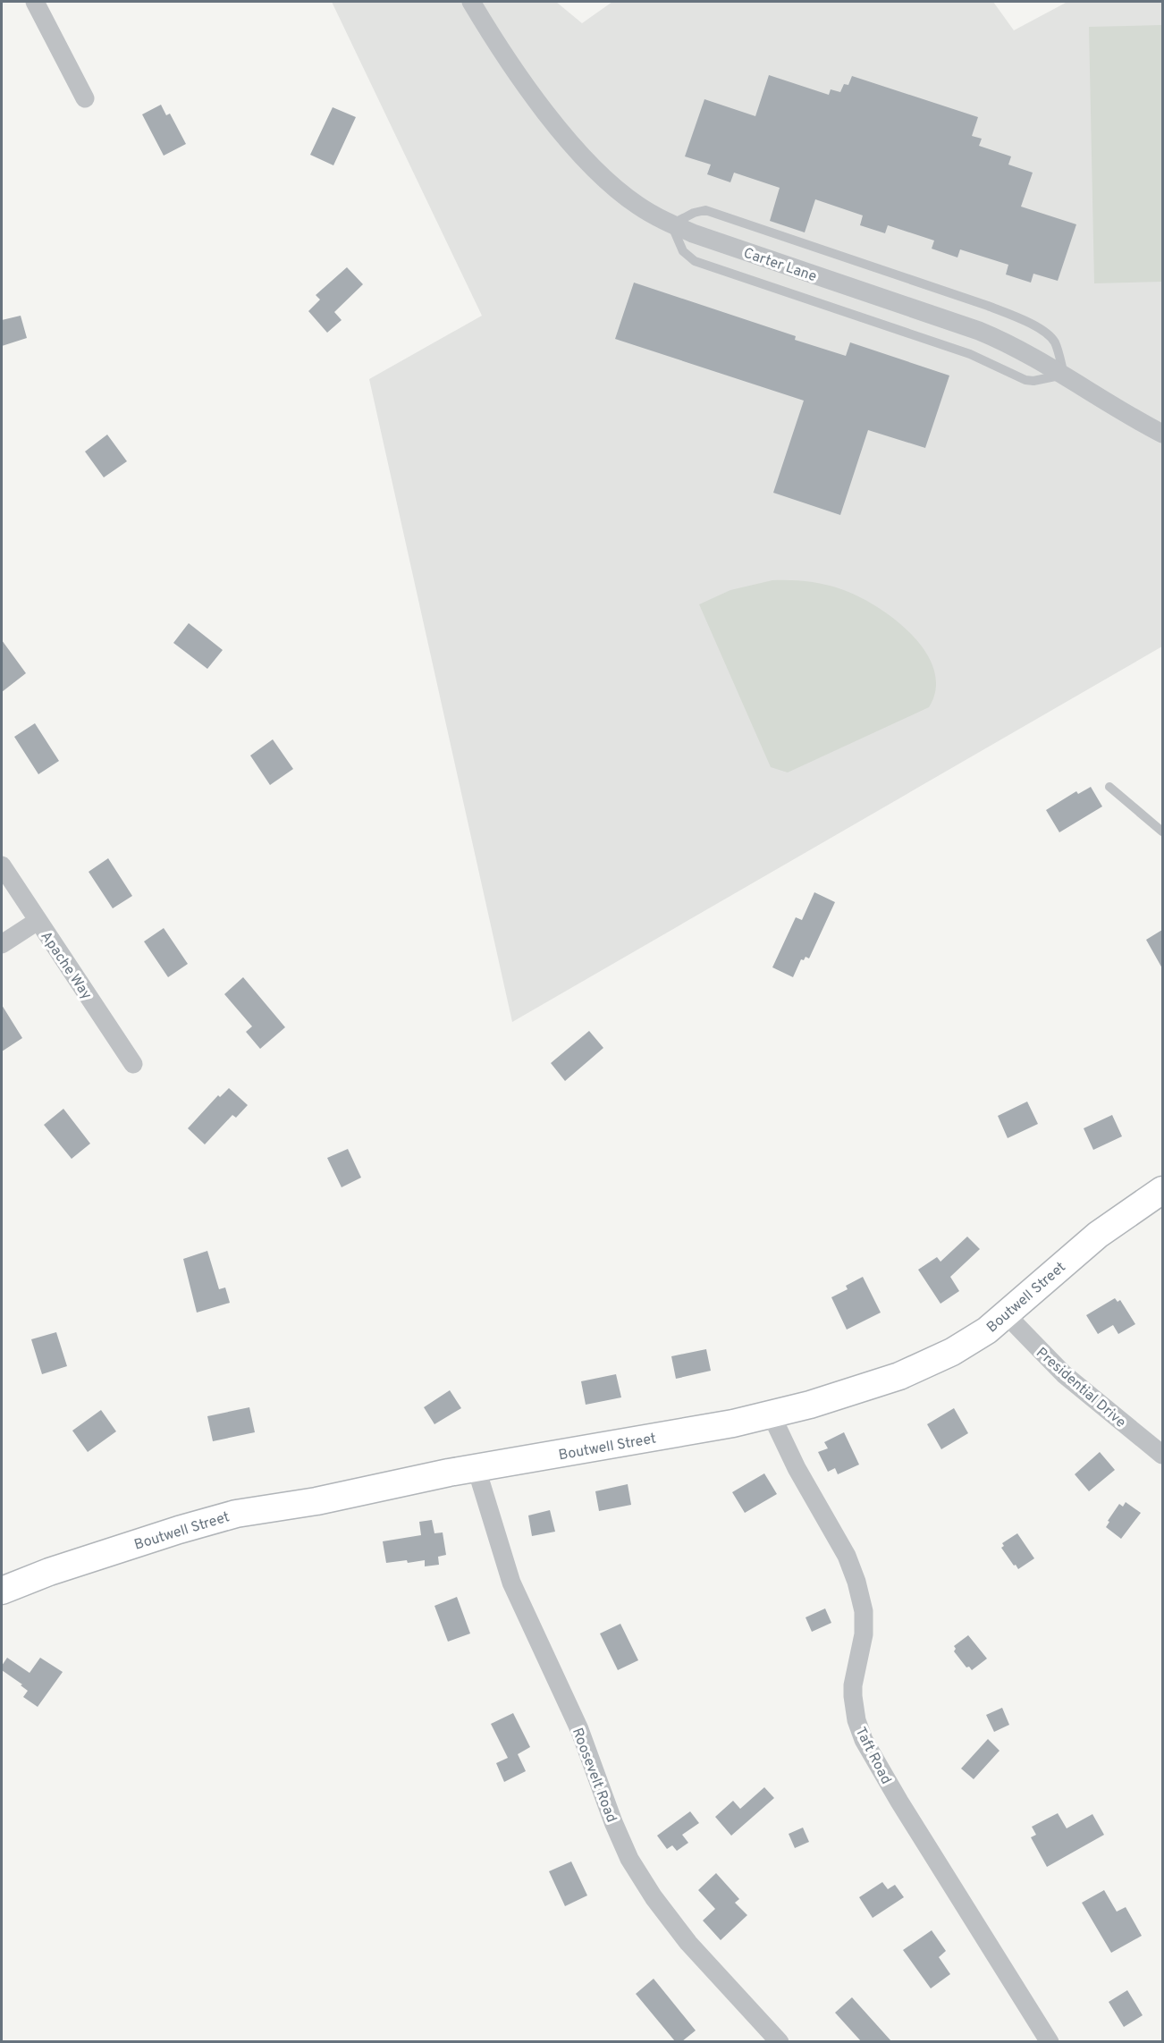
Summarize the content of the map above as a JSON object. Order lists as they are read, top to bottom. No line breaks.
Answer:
{"streets":{"street":["Carter Lane","Apache Way","Boutwell Street","Presidential Drive","Taft Road","Roosevelt Road"]},"crossings":[["Boutwell Street","Presidential Drive"],["Boutwell Street","Taft Road"],["Boutwell Street","Roosevelt Road"]]}
